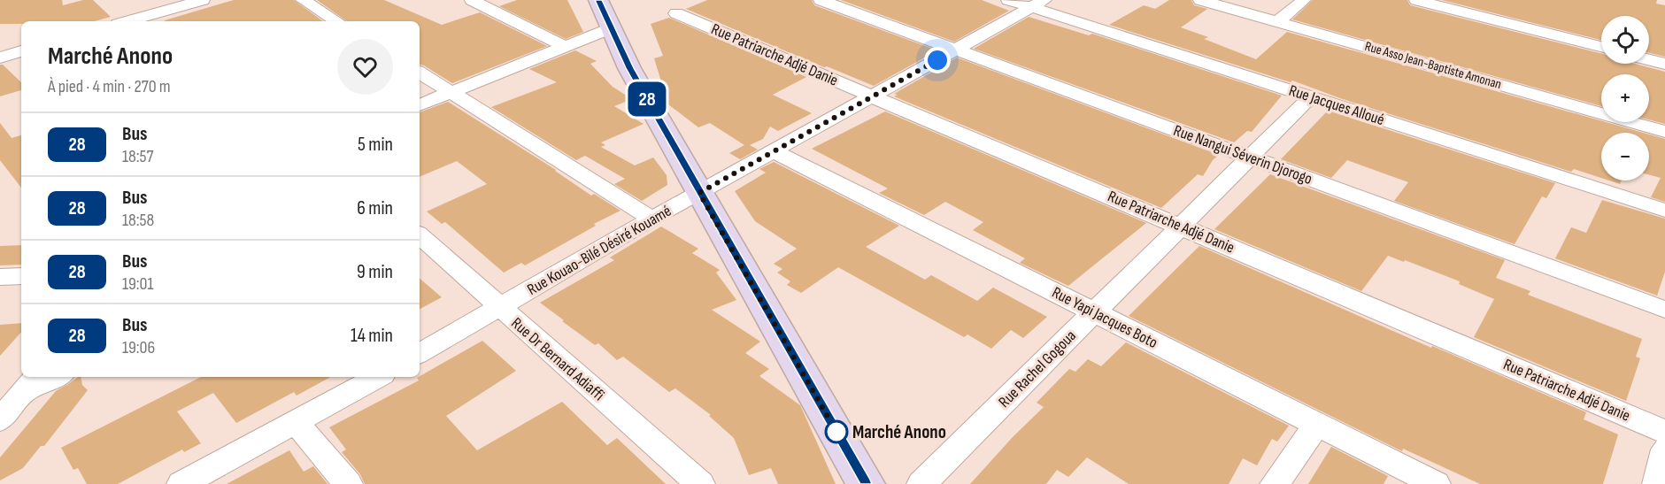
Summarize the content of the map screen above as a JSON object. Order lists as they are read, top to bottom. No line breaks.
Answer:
{"streets":{"street":["Rue Patriarche Adjé Danie","Rue Asso Jean-Baptiste Amonan","Rue Jacques Alloué","Rue Nangui Séverin Djorogo","Rue Kouao-Bilé Désiré Kouamé","Rue Yapi Jacques Boto","Rue Dr Bernard Adiaffi","Rue Rachel Gogoua"]},"crossings":[["Rue Patriarche Adjé Danie","Rue Kouao-Bilé Désiré Kouamé"],["Rue Patriarche Adjé Danie","Rue Rachel Gogoua"],["Rue Jacques Alloué","Rue Kouao-Bilé Désiré Kouamé"],["Rue Jacques Alloué","Rue Rachel Gogoua"],["Rue Nangui Séverin Djorogo","Rue Kouao-Bilé Désiré Kouamé"],["Rue Nangui Séverin Djorogo","Rue Rachel Gogoua"],["Rue Kouao-Bilé Désiré Kouamé","Rue Yapi Jacques Boto"],["Rue Kouao-Bilé Désiré Kouamé","Rue Dr Bernard Adiaffi"],["Rue Yapi Jacques Boto","Rue Rachel Gogoua"]],"places":["Marché Anono"],"lines":["bus line 28"],"page":{"on_map":"28","map_buttons":["+","−"],"heading":["Marché Anono","À pied · 4 min · 270 m"],"list":[{"mark":"28","name":"Bus","note":"18:57","value":"5 min"},{"mark":"28","name":"Bus","note":"18:58","value":"6 min"},{"mark":"28","name":"Bus","note":"19:01","value":"9 min"},{"mark":"28","name":"Bus","note":"19:06","value":"14 min"}]}}
